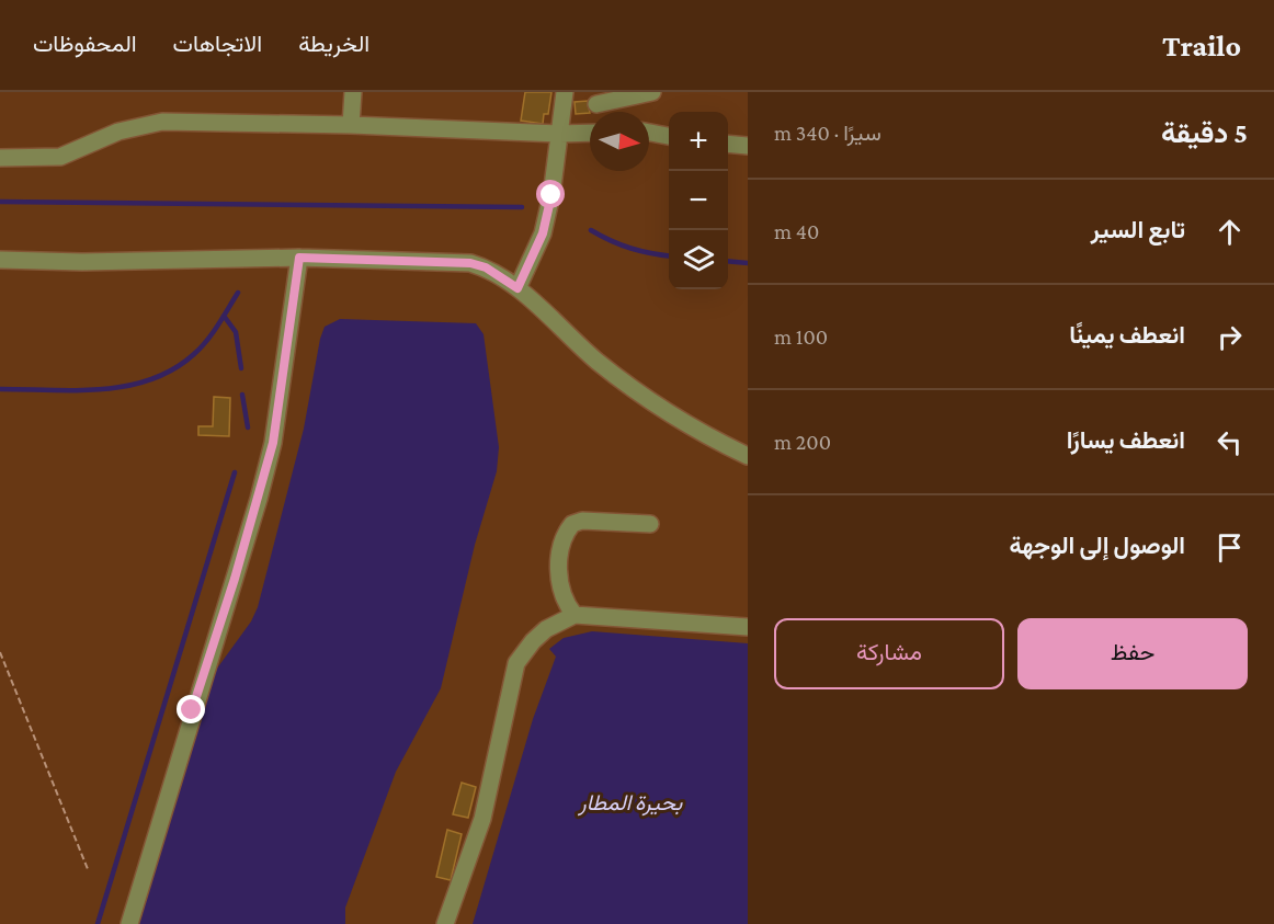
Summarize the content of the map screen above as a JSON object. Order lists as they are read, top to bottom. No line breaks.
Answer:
{"water":["بحيرة المطار"],"north":"right","page":{"header":"Trailo","nav":["الخريطة","الاتجاهات","المحفوظات"],"heading":["5 دقيقة","سيرًا · 340 m"],"map_buttons":["+","−"],"list":[["تابع السير","40 m"],["انعطف يمينًا","100 m"],["انعطف يسارًا","200 m"],"الوصول إلى الوجهة"],"buttons":["حفظ","مشاركة"]}}
